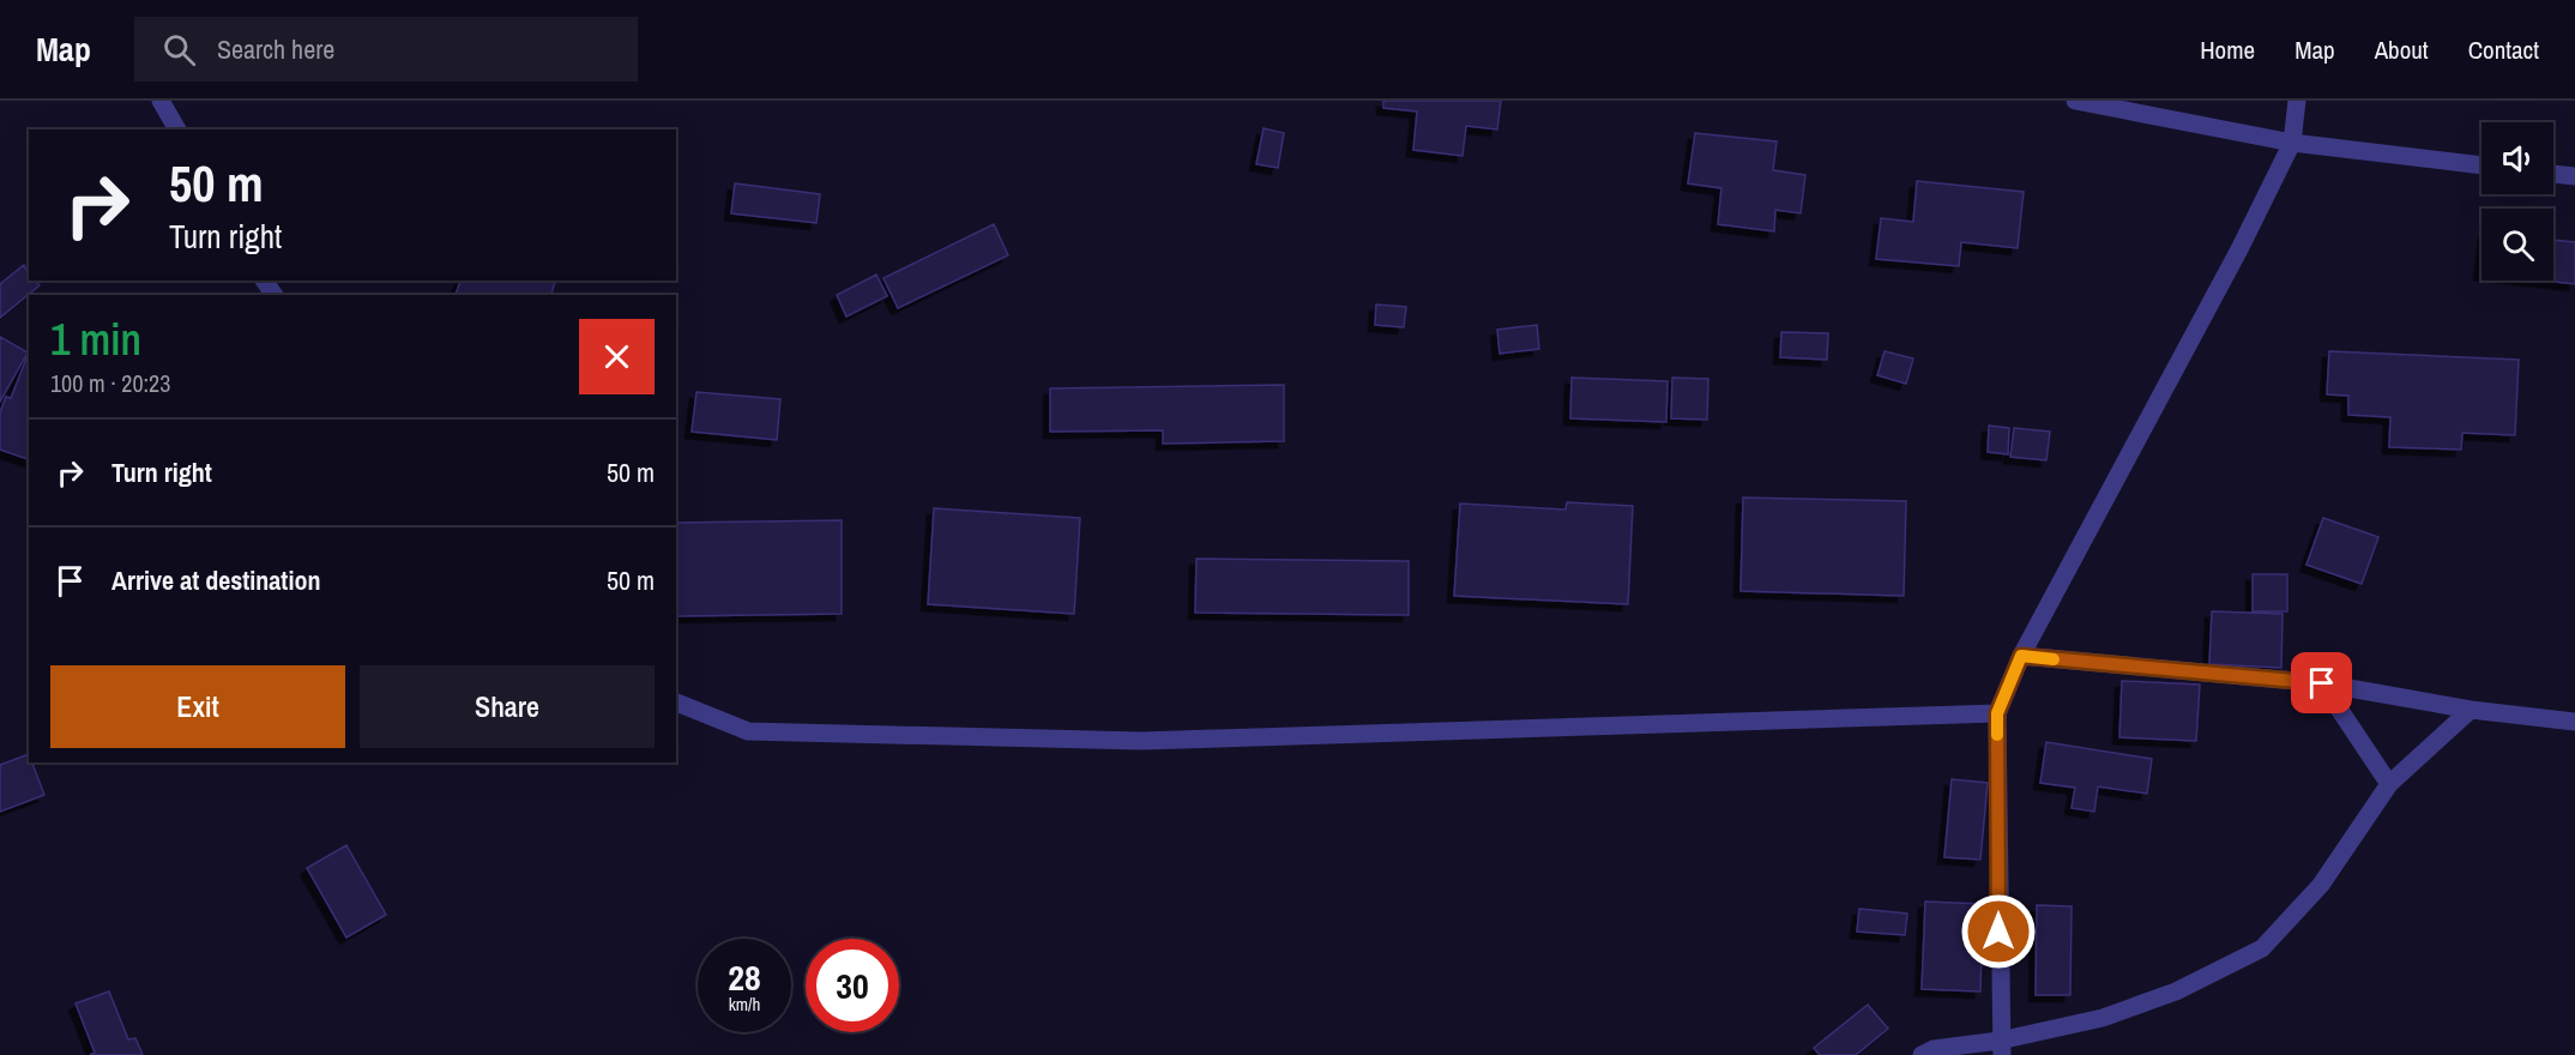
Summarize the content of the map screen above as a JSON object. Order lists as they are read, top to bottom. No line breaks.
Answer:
{"page":{"header":"Map","search":"Search here","nav":["Home","Map","About","Contact"],"turn":["50 m","Turn right"],"heading":["1 min","100 m · 20:23"],"list":[{"name":"Turn right","value":"50 m"},{"name":"Arrive at destination","value":"50 m"}],"buttons":["Exit","Share"],"speed":"28 km/h","limit":"30"}}
